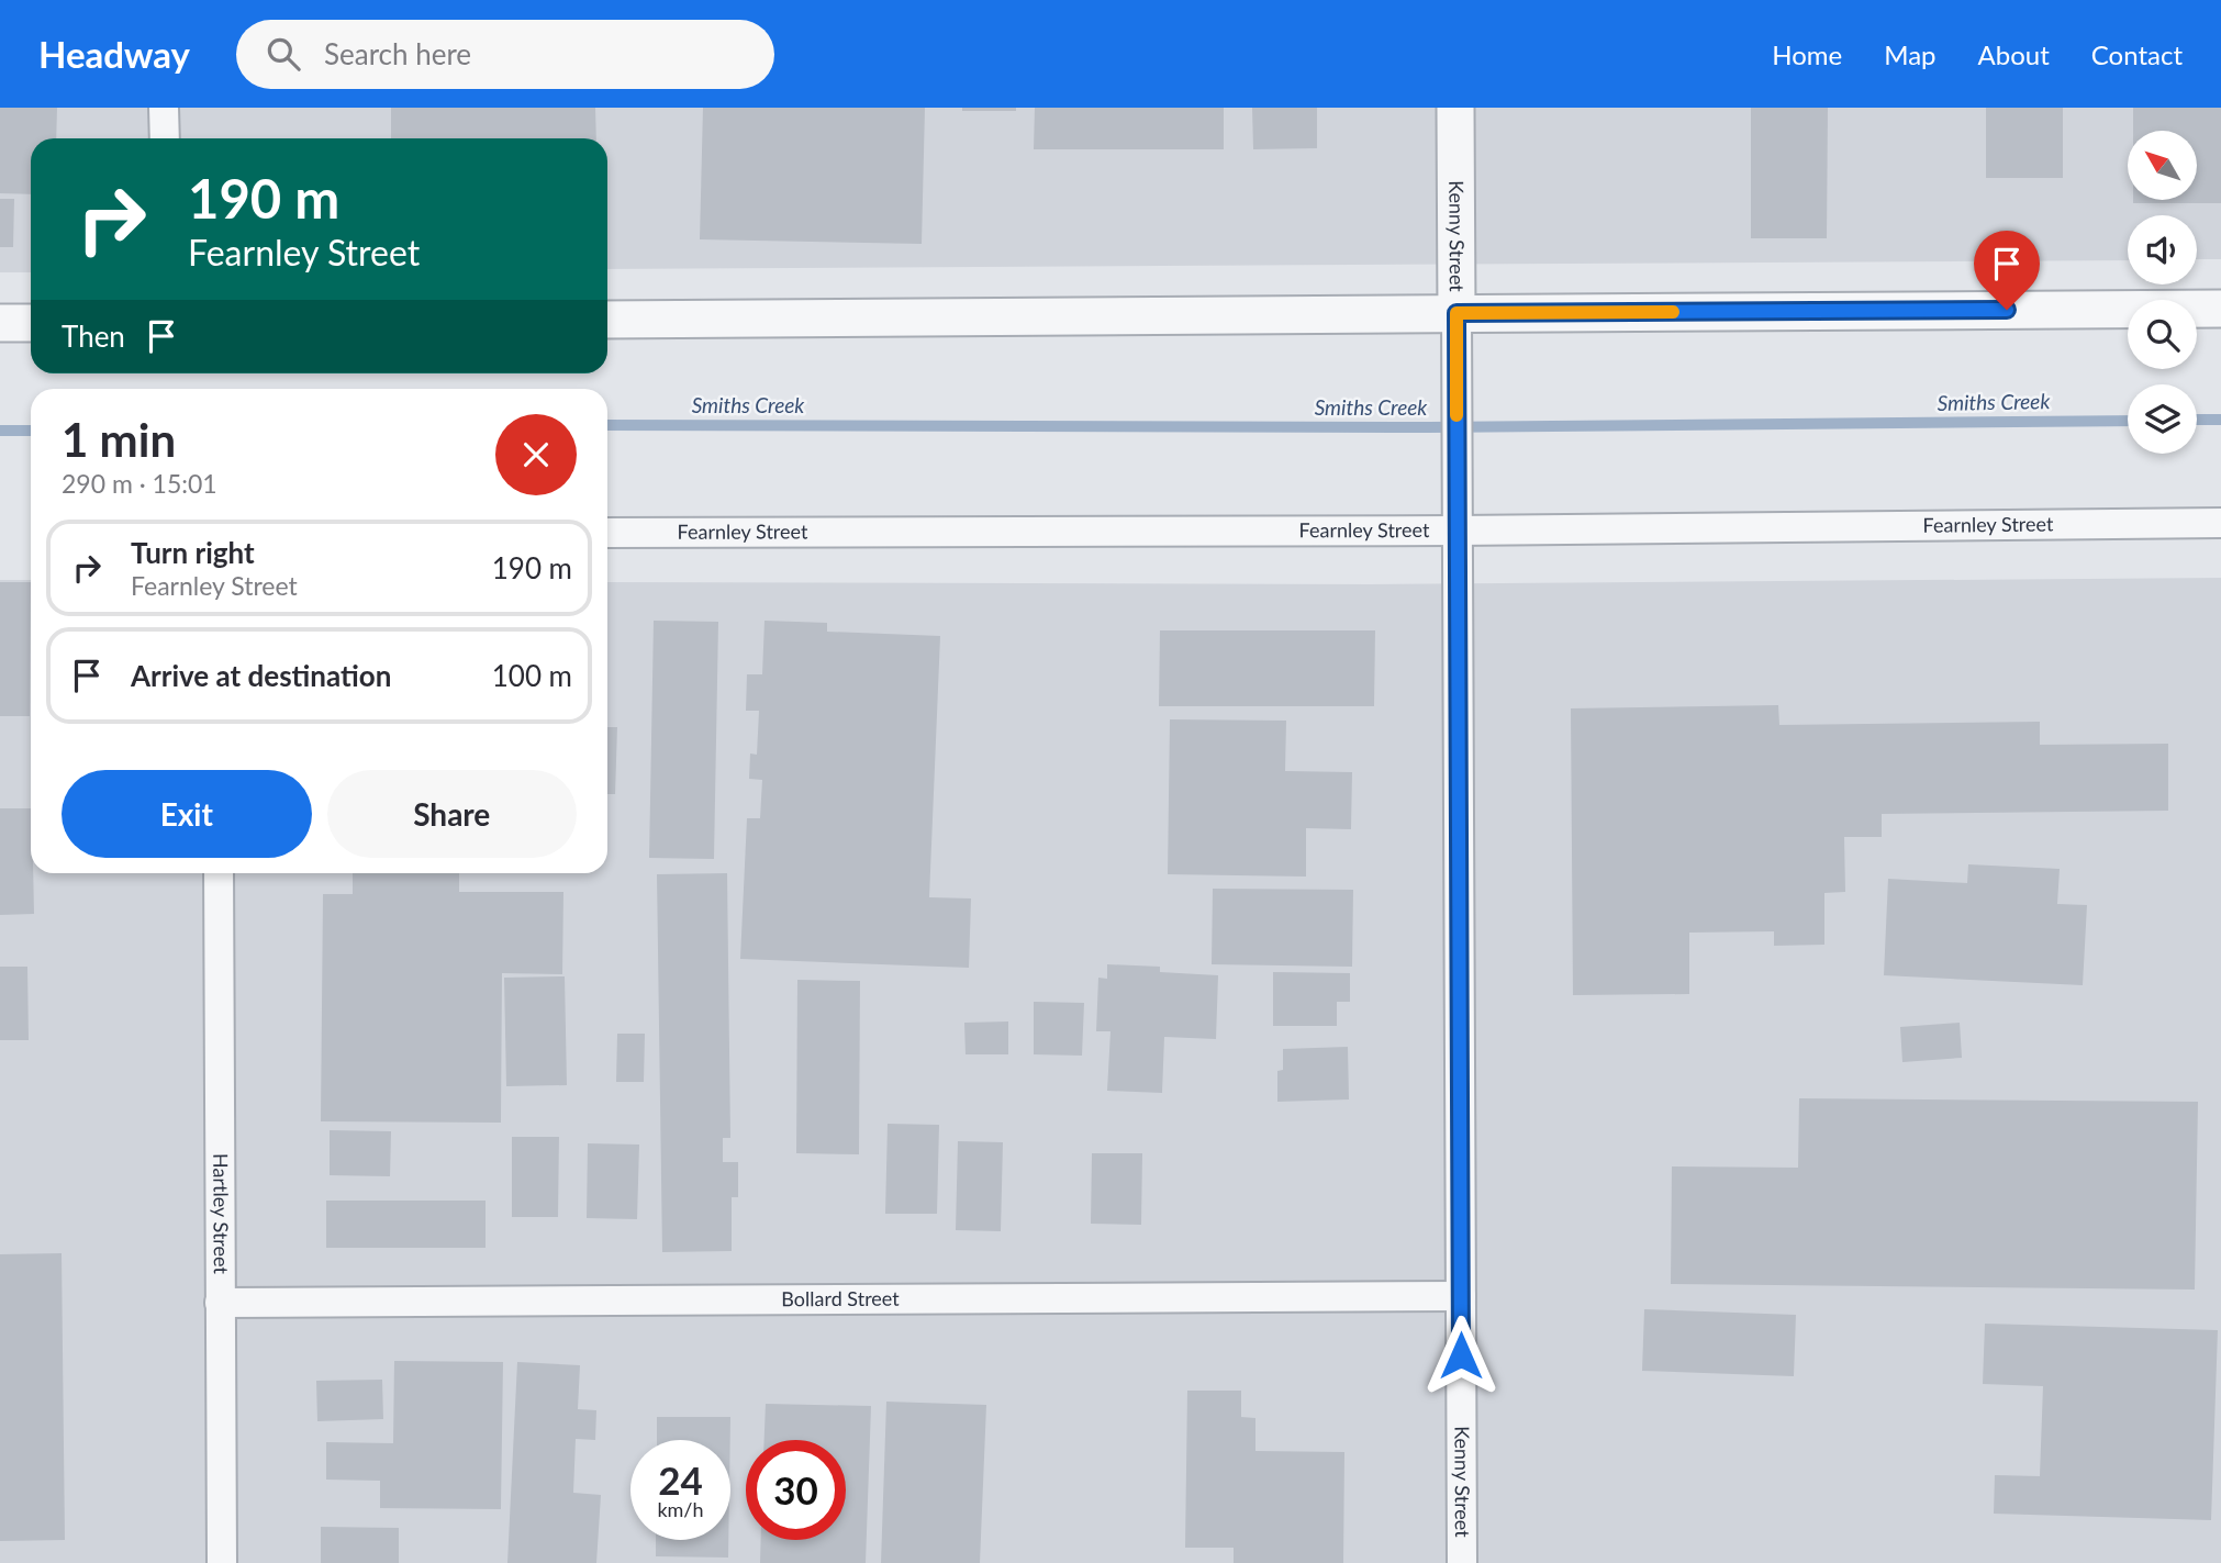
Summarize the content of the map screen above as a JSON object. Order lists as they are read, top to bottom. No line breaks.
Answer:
{"streets":{"street":["Kenny Street","Fearnley Street","Hartley Street","Bollard Street"]},"crossings":[["Kenny Street","Fearnley Street"],["Kenny Street","Bollard Street"],["Hartley Street","Bollard Street"]],"water":["Smiths Creek"],"north":"top left","page":{"header":"Headway","search":"Search here","nav":["Home","Map","About","Contact"],"turn":["190 m","Fearnley Street"],"then":"Then","heading":["1 min","290 m · 15:01"],"list":[{"name":"Turn right","note":"Fearnley Street","value":"190 m"},{"name":"Arrive at destination","value":"100 m"}],"buttons":["Exit","Share"],"speed":"24 km/h","limit":"30"}}
